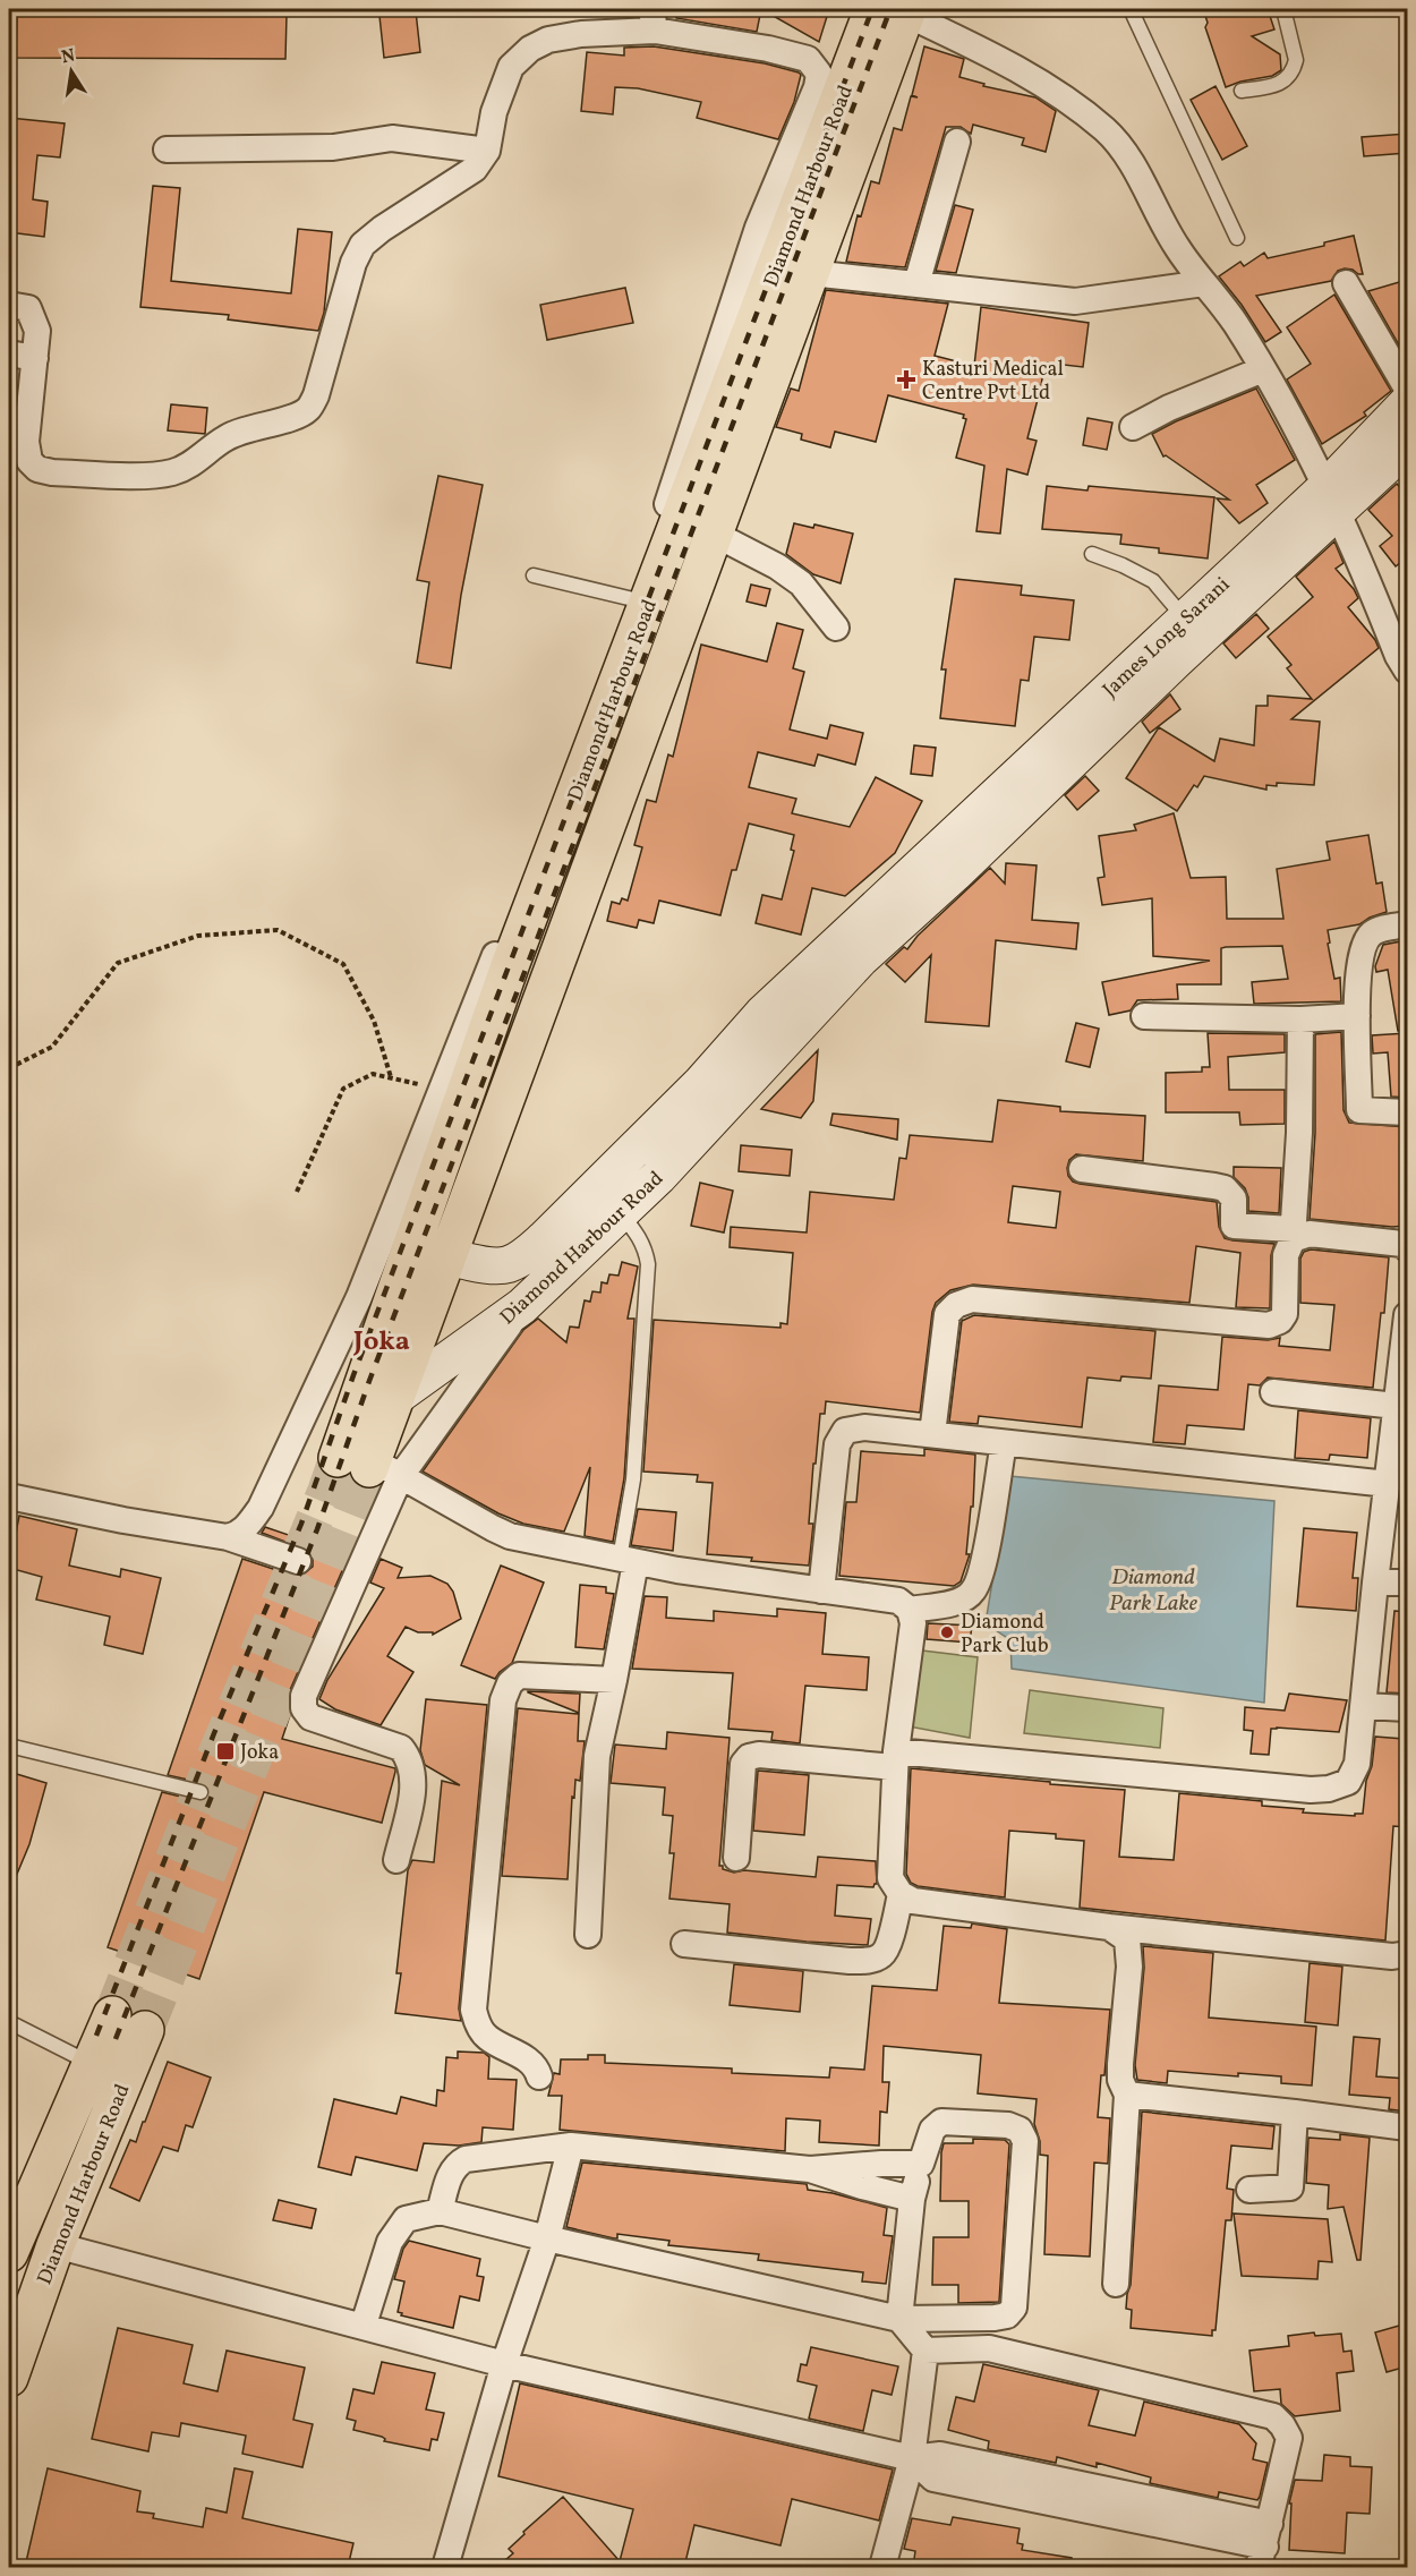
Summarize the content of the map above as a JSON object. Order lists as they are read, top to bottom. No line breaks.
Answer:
{"streets":{"highway":["Diamond Harbour Road"],"main road":["James Long Sarani"]},"crossings":[["Diamond Harbour Road","James Long Sarani"]],"districts":["Joka"],"water":["Diamond Park Lake"],"places":{"health":["Kasturi Medical Centre Pvt Ltd"],"other":["Diamond Park Club"],"transit":["Joka"]},"north":"top"}
